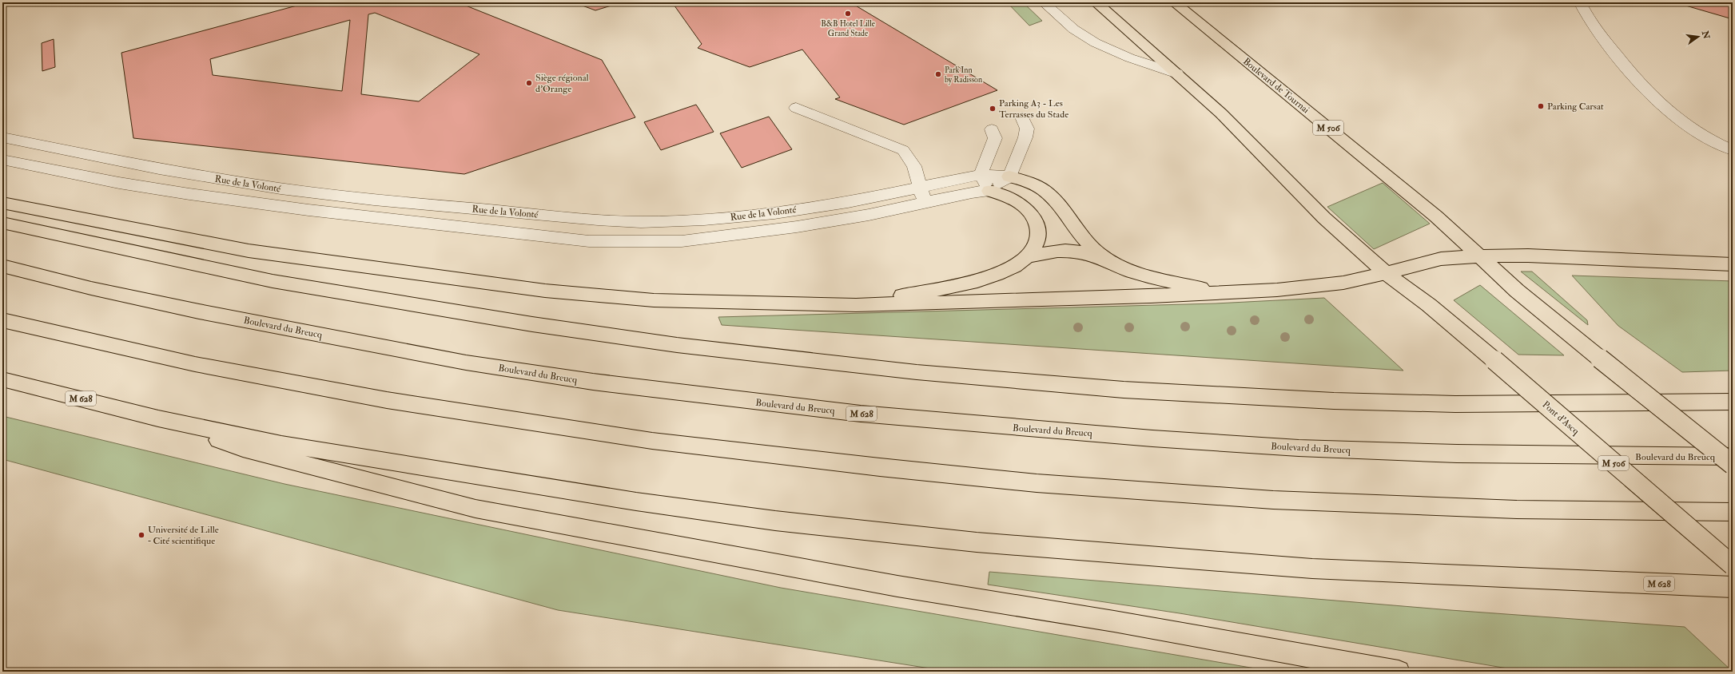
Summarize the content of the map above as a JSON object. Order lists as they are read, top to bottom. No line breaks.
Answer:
{"streets":{"main road":["Boulevard de Tournai","M 506","Boulevard du Breucq","M 628","Pont d'Ascq"],"lane":["Rue de la Volonté"]},"crossings":[["Boulevard de Tournai","M 506"],["M 506","Pont d'Ascq"]],"places":["B&B Hotel Lille Grand Stade","Park Inn by Radisson","Siège régional d'Orange","Parking Carsat","Parking A3 - Les Terrasses du Stade","Université de Lille ‐ Cité scientifique"],"north":"right"}
